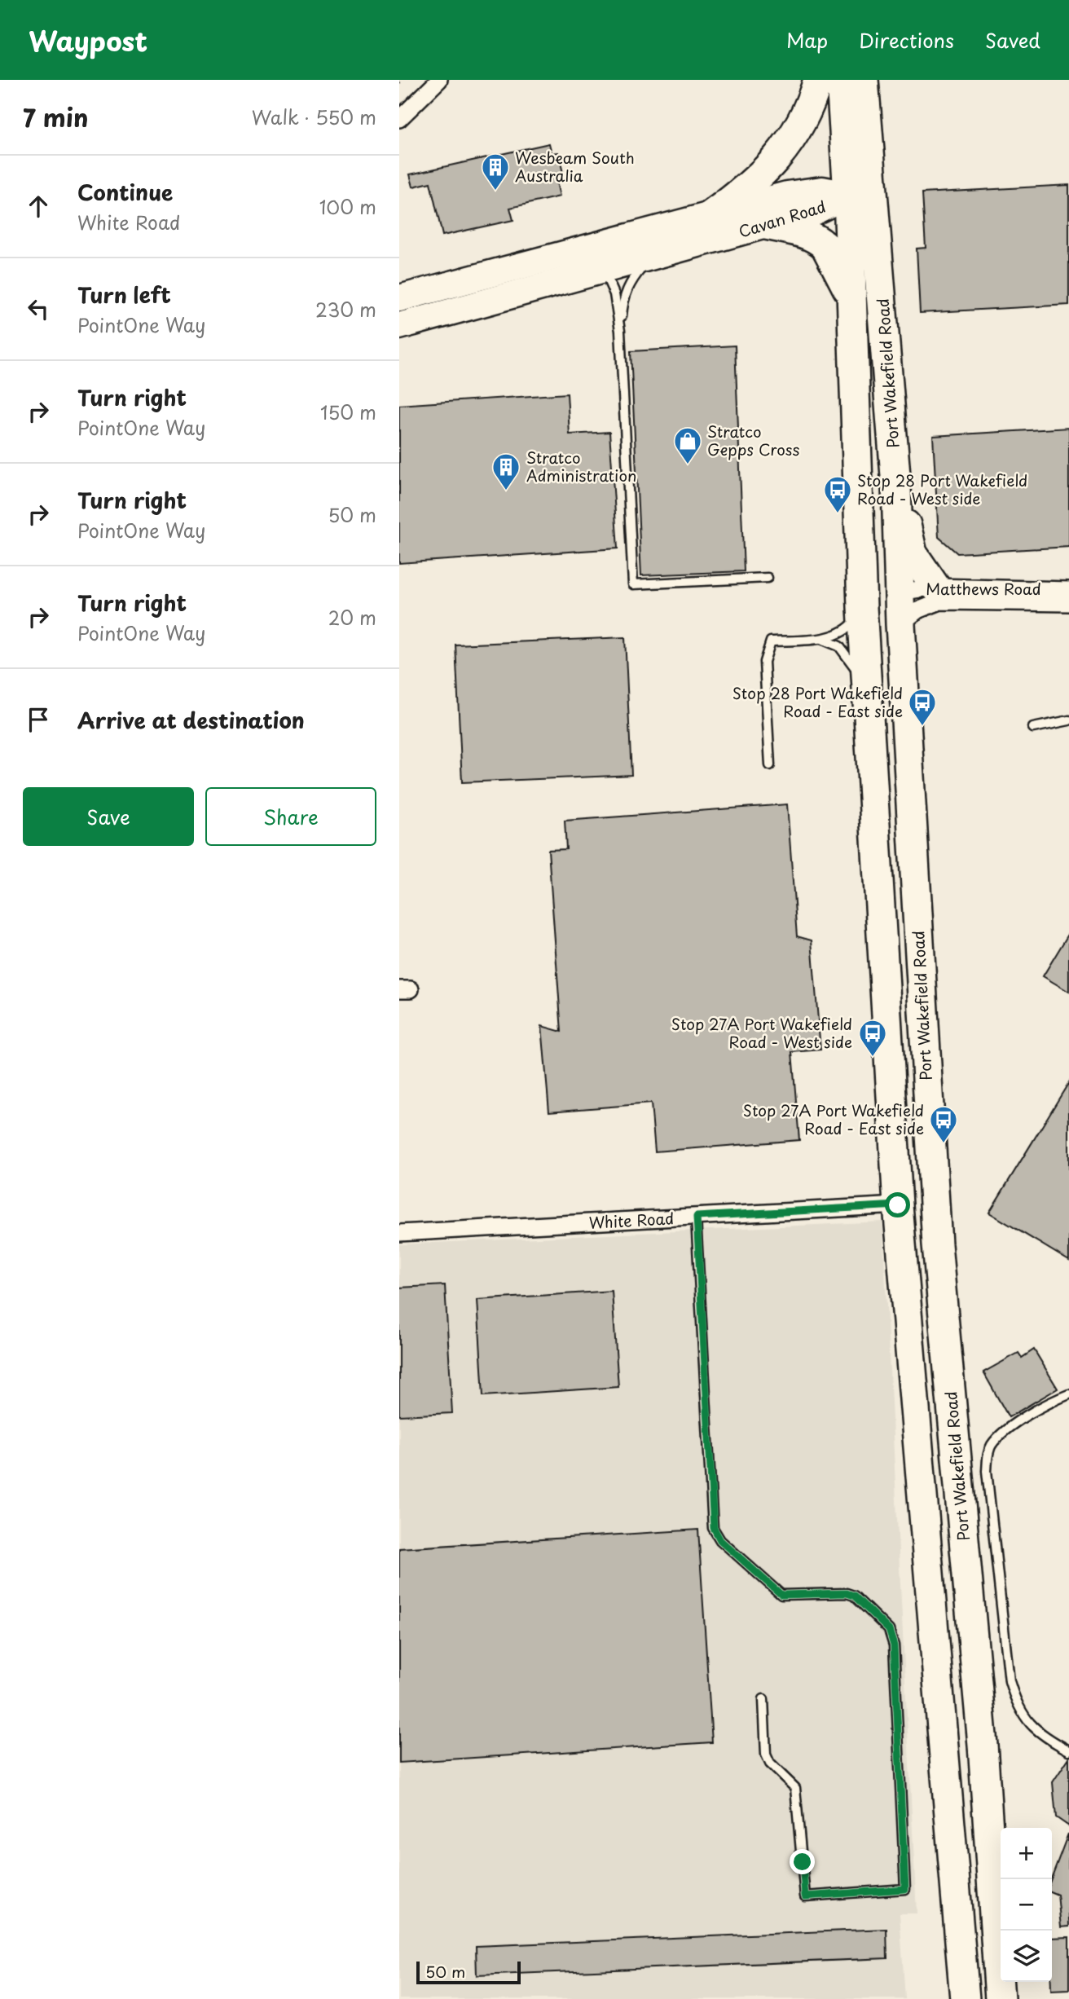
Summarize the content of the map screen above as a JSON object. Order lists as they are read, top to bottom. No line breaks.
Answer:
{"streets":{"highway":["Port Wakefield Road"],"main road":["Cavan Road"],"street":["Matthews Road","White Road"]},"crossings":[["Port Wakefield Road","Matthews Road"]],"places":{"building":["Wesbeam South Australia","Stratco Administration"],"shop":["Stratco Gepps Cross"],"bus stop":["Stop 28 Port Wakefield Road - West side","Stop 28 Port Wakefield Road - East side","Stop 27A Port Wakefield Road - West side","Stop 27A Port Wakefield Road - East side"]},"scale_bar":"50 m","page":{"header":"Waypost","nav":["Map","Directions","Saved"],"heading":["7 min","Walk · 550 m"],"list":[["Continue","White Road","100 m"],["Turn left","PointOne Way","230 m"],["Turn right","PointOne Way","150 m"],["Turn right","PointOne Way","50 m"],["Turn right","PointOne Way","20 m"],"Arrive at destination"],"buttons":["Save","Share"],"map_buttons":["+","−"],"scale":"50 m"}}
